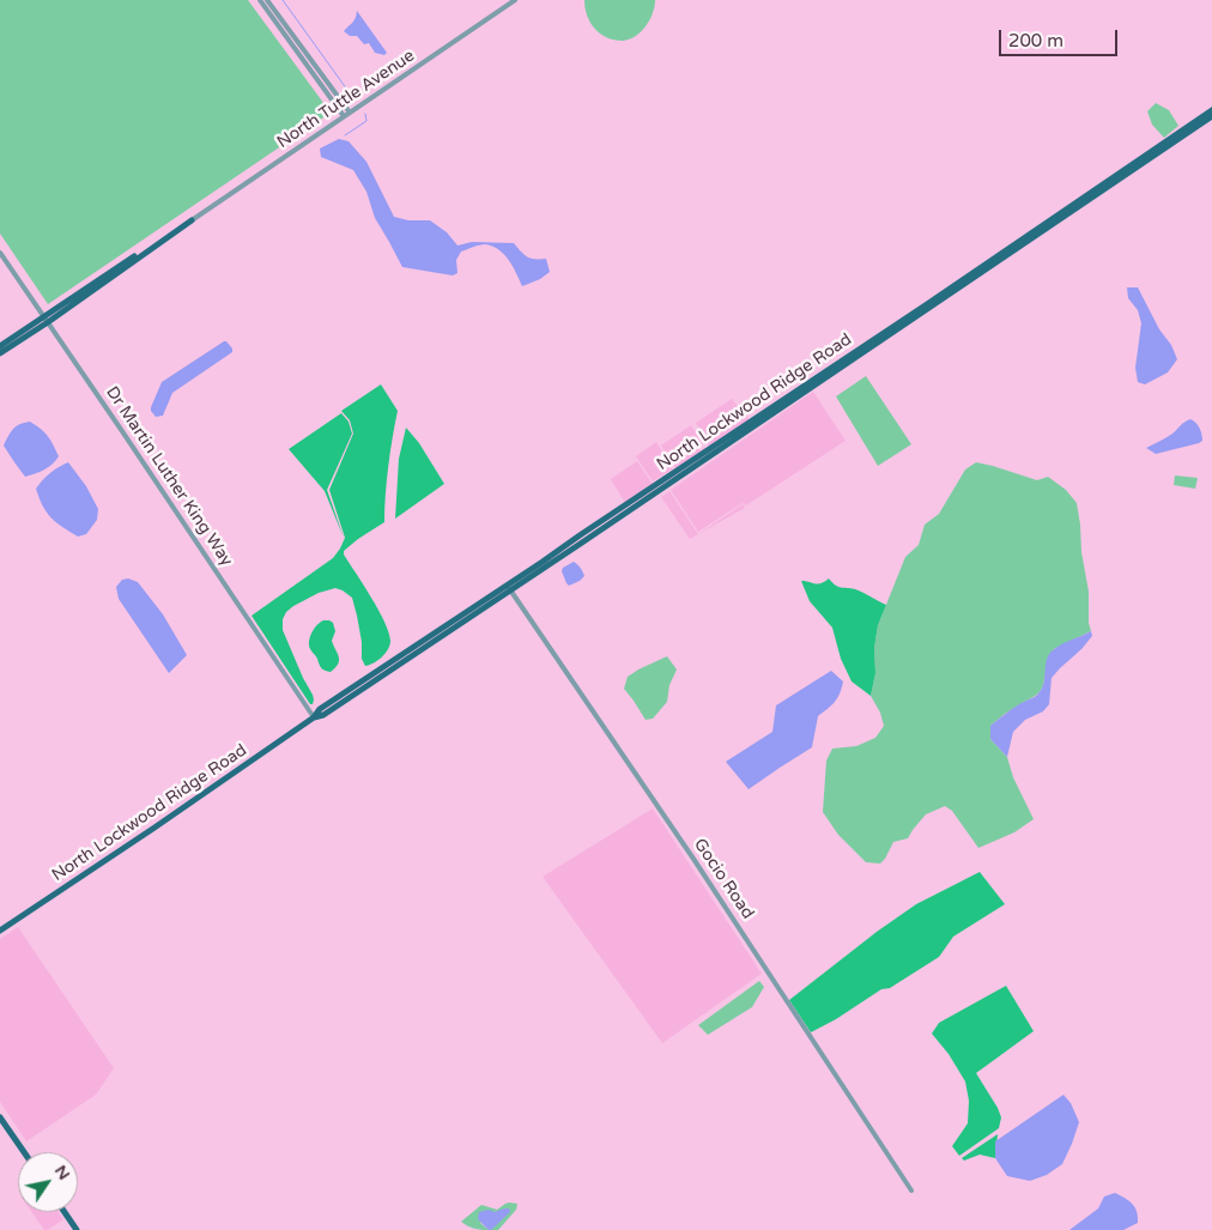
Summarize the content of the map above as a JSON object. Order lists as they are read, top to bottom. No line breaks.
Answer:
{"streets":{"main road":["North Tuttle Avenue","North Lockwood Ridge Road"],"street":["Dr Martin Luther King Way","Gocio Road"]},"crossings":[["North Tuttle Avenue","Dr Martin Luther King Way"],["North Lockwood Ridge Road","Dr Martin Luther King Way"],["North Lockwood Ridge Road","Gocio Road"]],"scale_bar":"200 m","north":"top right"}
